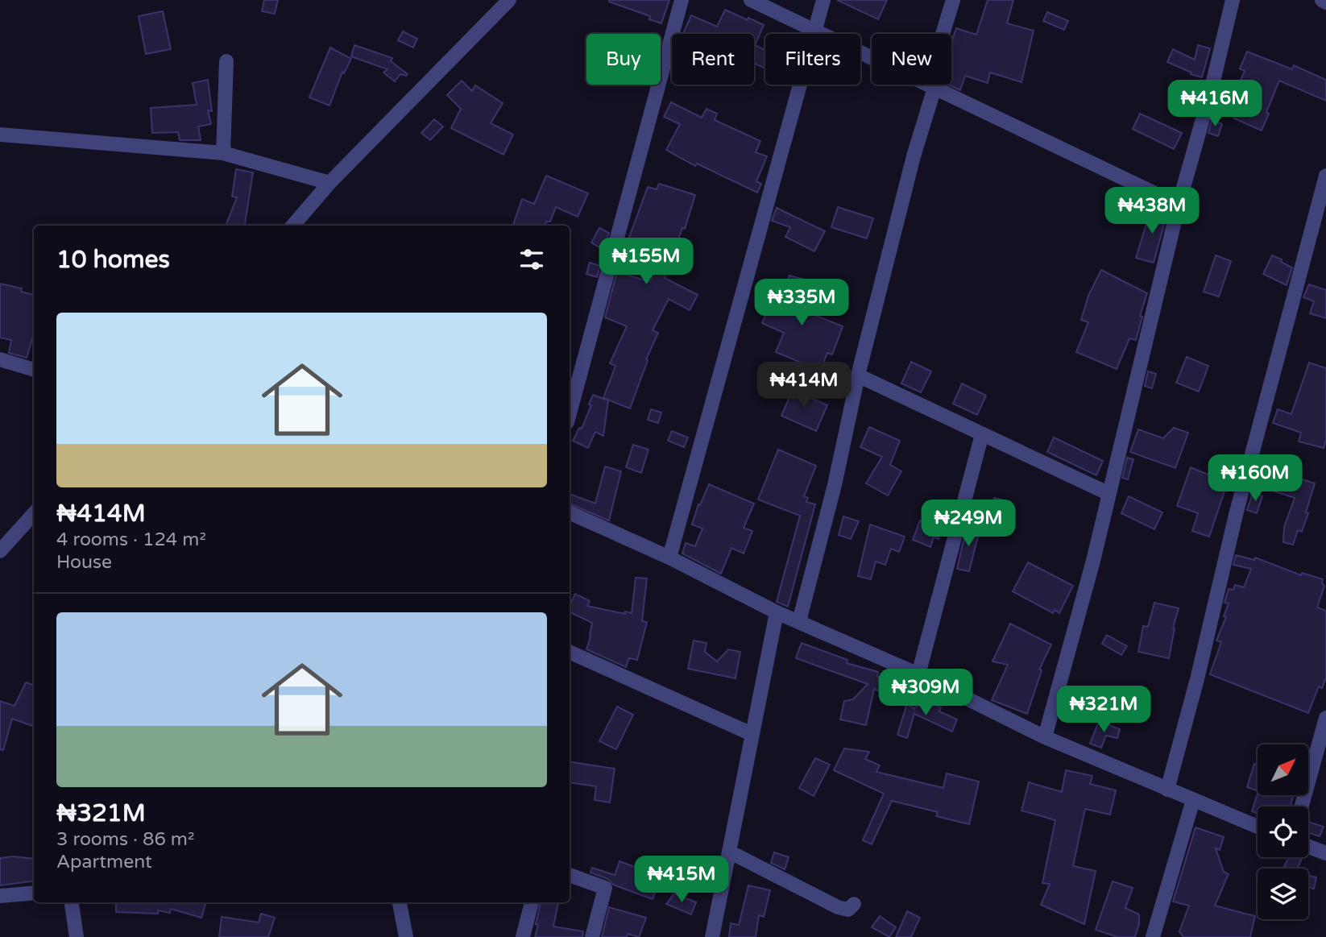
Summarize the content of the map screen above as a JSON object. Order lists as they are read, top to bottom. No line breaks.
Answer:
{"north":"top right","page":{"chip":["Buy","Rent","Filters","New"],"price":["₦416M","₦438M","₦155M","₦335M","₦414M","₦160M","₦249M","₦309M","₦321M","₦415M"],"heading":"10 homes","list":[{"name":"₦414M","note":"4 rooms · 124 m² · House"},{"name":"₦321M","note":"3 rooms · 86 m² · Apartment"}]}}
